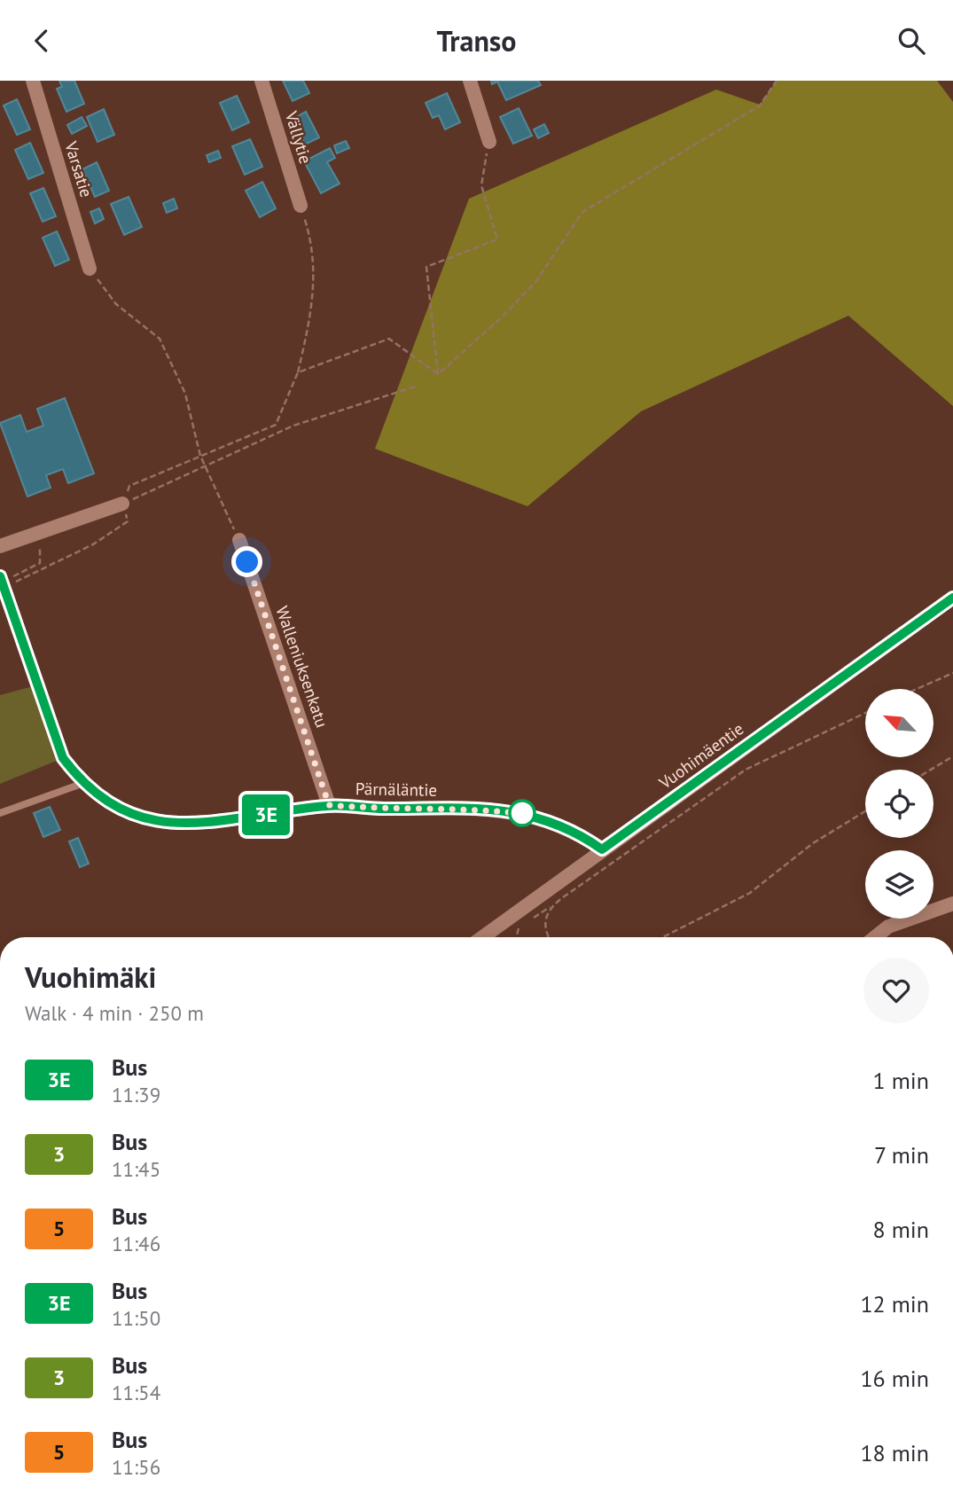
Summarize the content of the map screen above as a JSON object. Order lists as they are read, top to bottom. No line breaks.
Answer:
{"streets":{"street":["Vällytie","Varsatie","Walleniuksenkatu","Vuohimäentie","Pärnäläntie"]},"crossings":[["Walleniuksenkatu","Pärnäläntie"],["Vuohimäentie","Pärnäläntie"]],"lines":["bus line 3E"],"north":"top left","page":{"header":"Transo","on_map":"3E","heading":["Vuohimäki","Walk · 4 min · 250 m"],"list":[{"mark":"3E","name":"Bus","note":"11:39","value":"1 min"},{"mark":"3","name":"Bus","note":"11:45","value":"7 min"},{"mark":"5","name":"Bus","note":"11:46","value":"8 min"},{"mark":"3E","name":"Bus","note":"11:50","value":"12 min"},{"mark":"3","name":"Bus","note":"11:54","value":"16 min"},{"mark":"5","name":"Bus","note":"11:56","value":"18 min"}]}}
